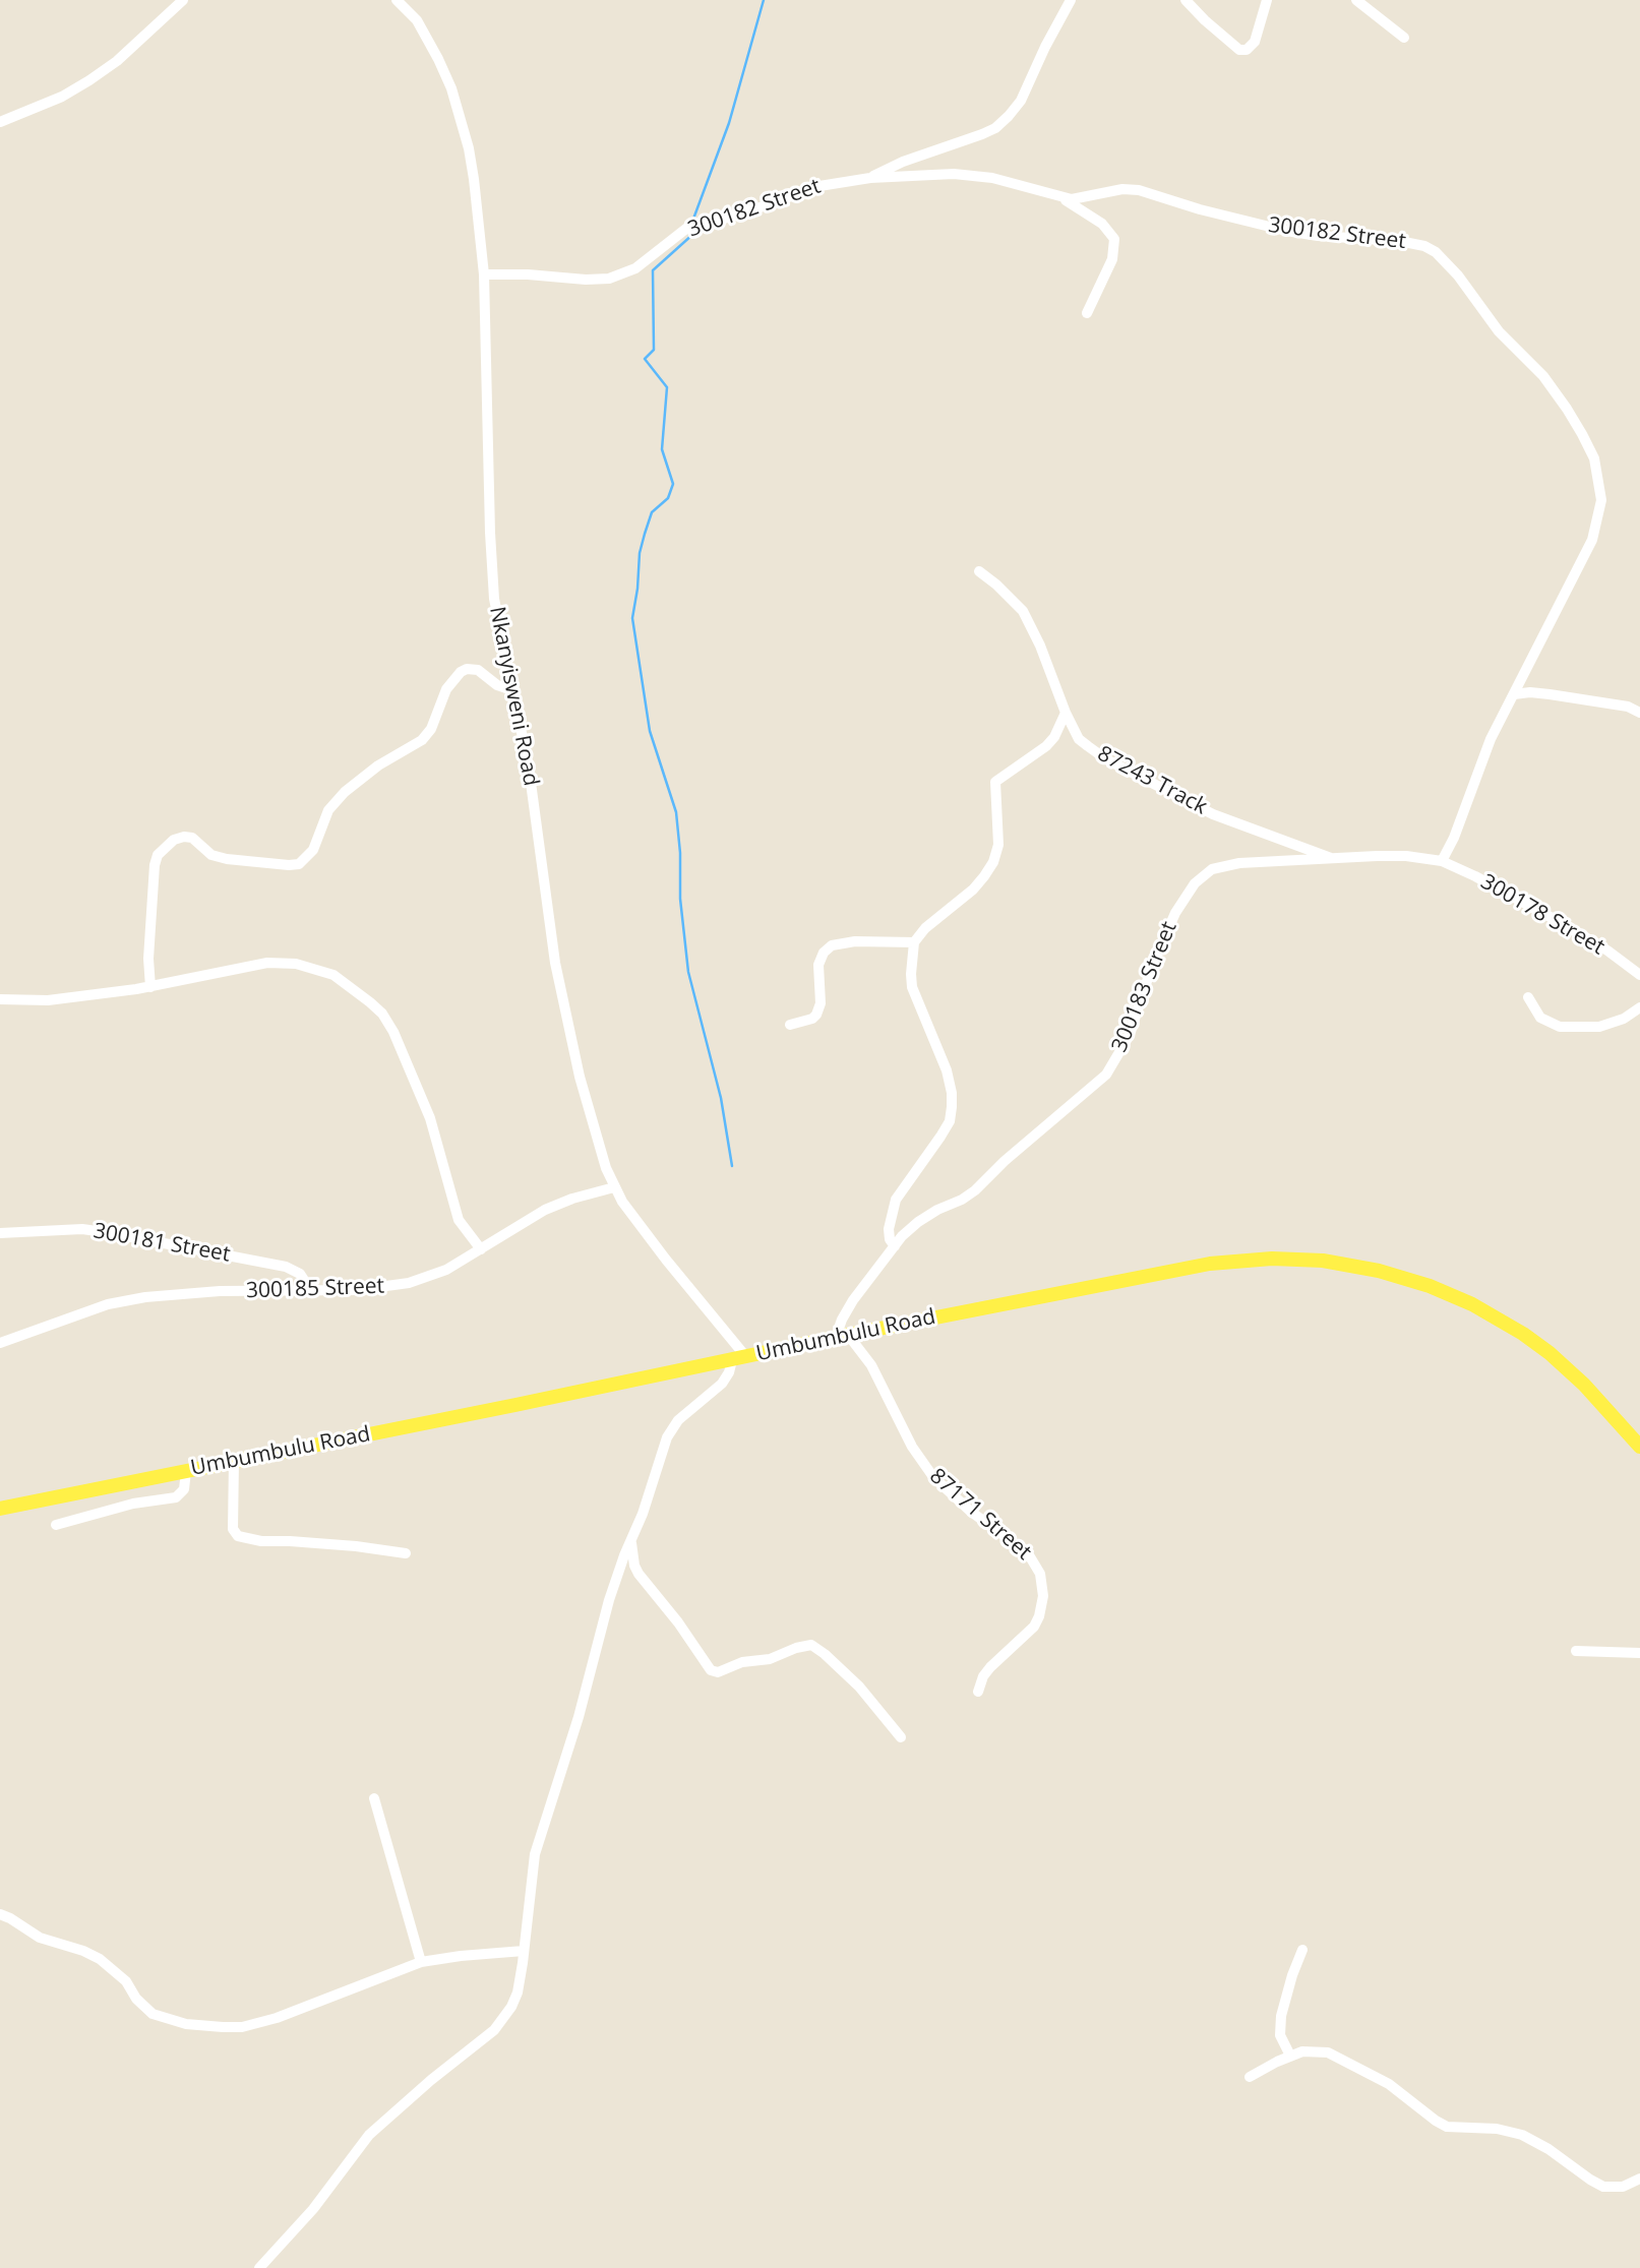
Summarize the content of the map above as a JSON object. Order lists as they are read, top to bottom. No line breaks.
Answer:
{"streets":{"main road":["Umbumbulu Road"],"street":["300182 Street","Nkanyisweni Road","87243 Track","300178 Street","300183 Street","300181 Street","300185 Street","87171 Street"]},"crossings":[["300182 Street","Nkanyisweni Road"],["300182 Street","300178 Street"],["300182 Street","300183 Street"],["Nkanyisweni Road","300185 Street"],["Nkanyisweni Road","Umbumbulu Road"],["87243 Track","300183 Street"],["300178 Street","300183 Street"],["300181 Street","300185 Street"],["Umbumbulu Road","87171 Street"]]}
